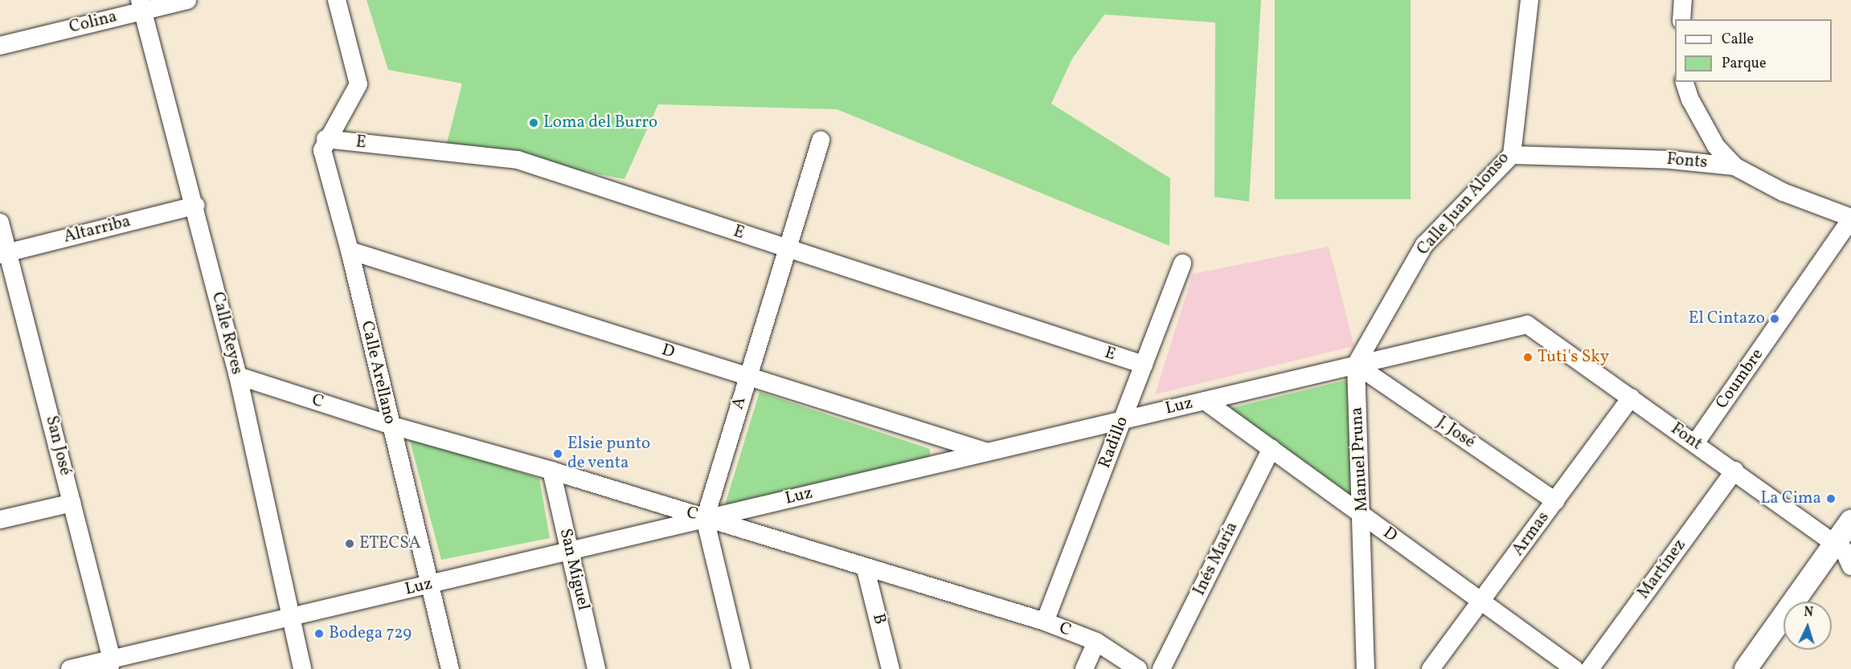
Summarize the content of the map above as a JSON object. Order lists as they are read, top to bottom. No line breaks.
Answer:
{"streets":{"street":["Colina","E","Fonts","Calle Juan Alonso","Altarriba","Calle Reyes","D","Calle Arellano","Coumbre","C","A","Luz","J. José","Font","Radillo","San José","Manuel Pruna","Armas","Inés María","San Miguel","Martínez","B"]},"crossings":[["Colina","Calle Reyes"],["E","Calle Arellano"],["E","A"],["E","Radillo"],["Fonts","Calle Juan Alonso"],["Fonts","Coumbre"],["Calle Juan Alonso","Luz"],["Calle Juan Alonso","J. José"],["Calle Juan Alonso","Manuel Pruna"],["Altarriba","Calle Reyes"],["Altarriba","San José"],["Calle Reyes","C"],["Calle Reyes","Luz"],["D","Calle Arellano"],["D","A"],["D","Luz"],["D","Manuel Pruna"],["D","Armas"],["D","Inés María"],["Calle Arellano","C"],["Calle Arellano","Luz"],["Coumbre","Font"],["C","A"],["C","Luz"],["C","Radillo"],["C","San Miguel"],["C","B"],["A","Luz"],["Luz","J. José"],["Luz","Font"],["Luz","Radillo"],["Luz","San José"],["Luz","Manuel Pruna"],["Luz","San Miguel"],["J. José","Manuel Pruna"],["J. José","Armas"],["Font","Armas"],["Font","Martínez"]],"places":["Loma del Burro","El Cintazo","Tuti's Sky","Elsie punto de venta","La Cima","ETECSA","Bodega 729"],"legend":["Calle","Parque"],"north":"top"}
